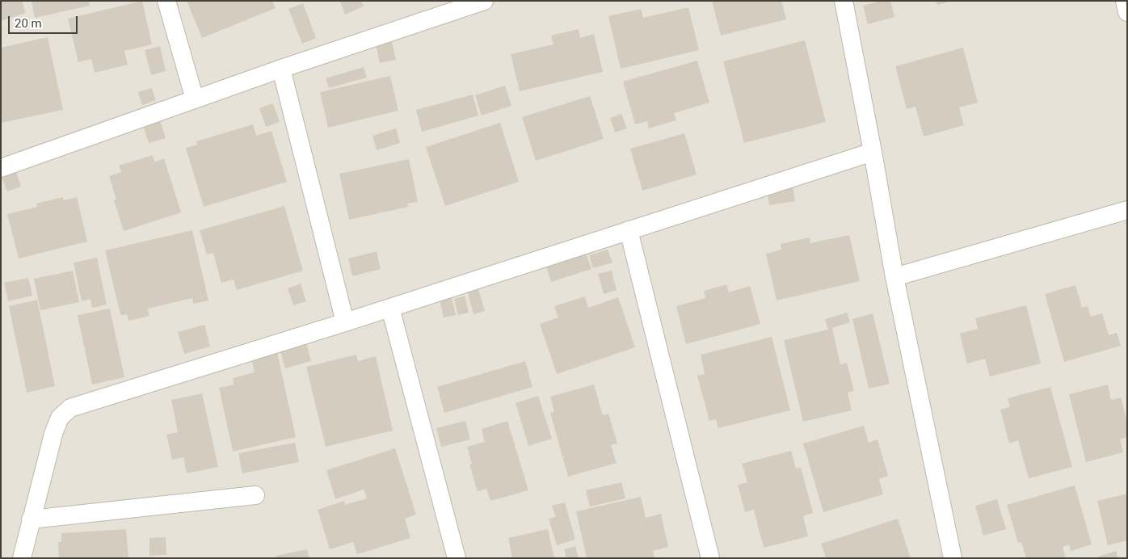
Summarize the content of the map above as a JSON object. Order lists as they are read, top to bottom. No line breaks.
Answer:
{"scale_bar":"20 m"}
